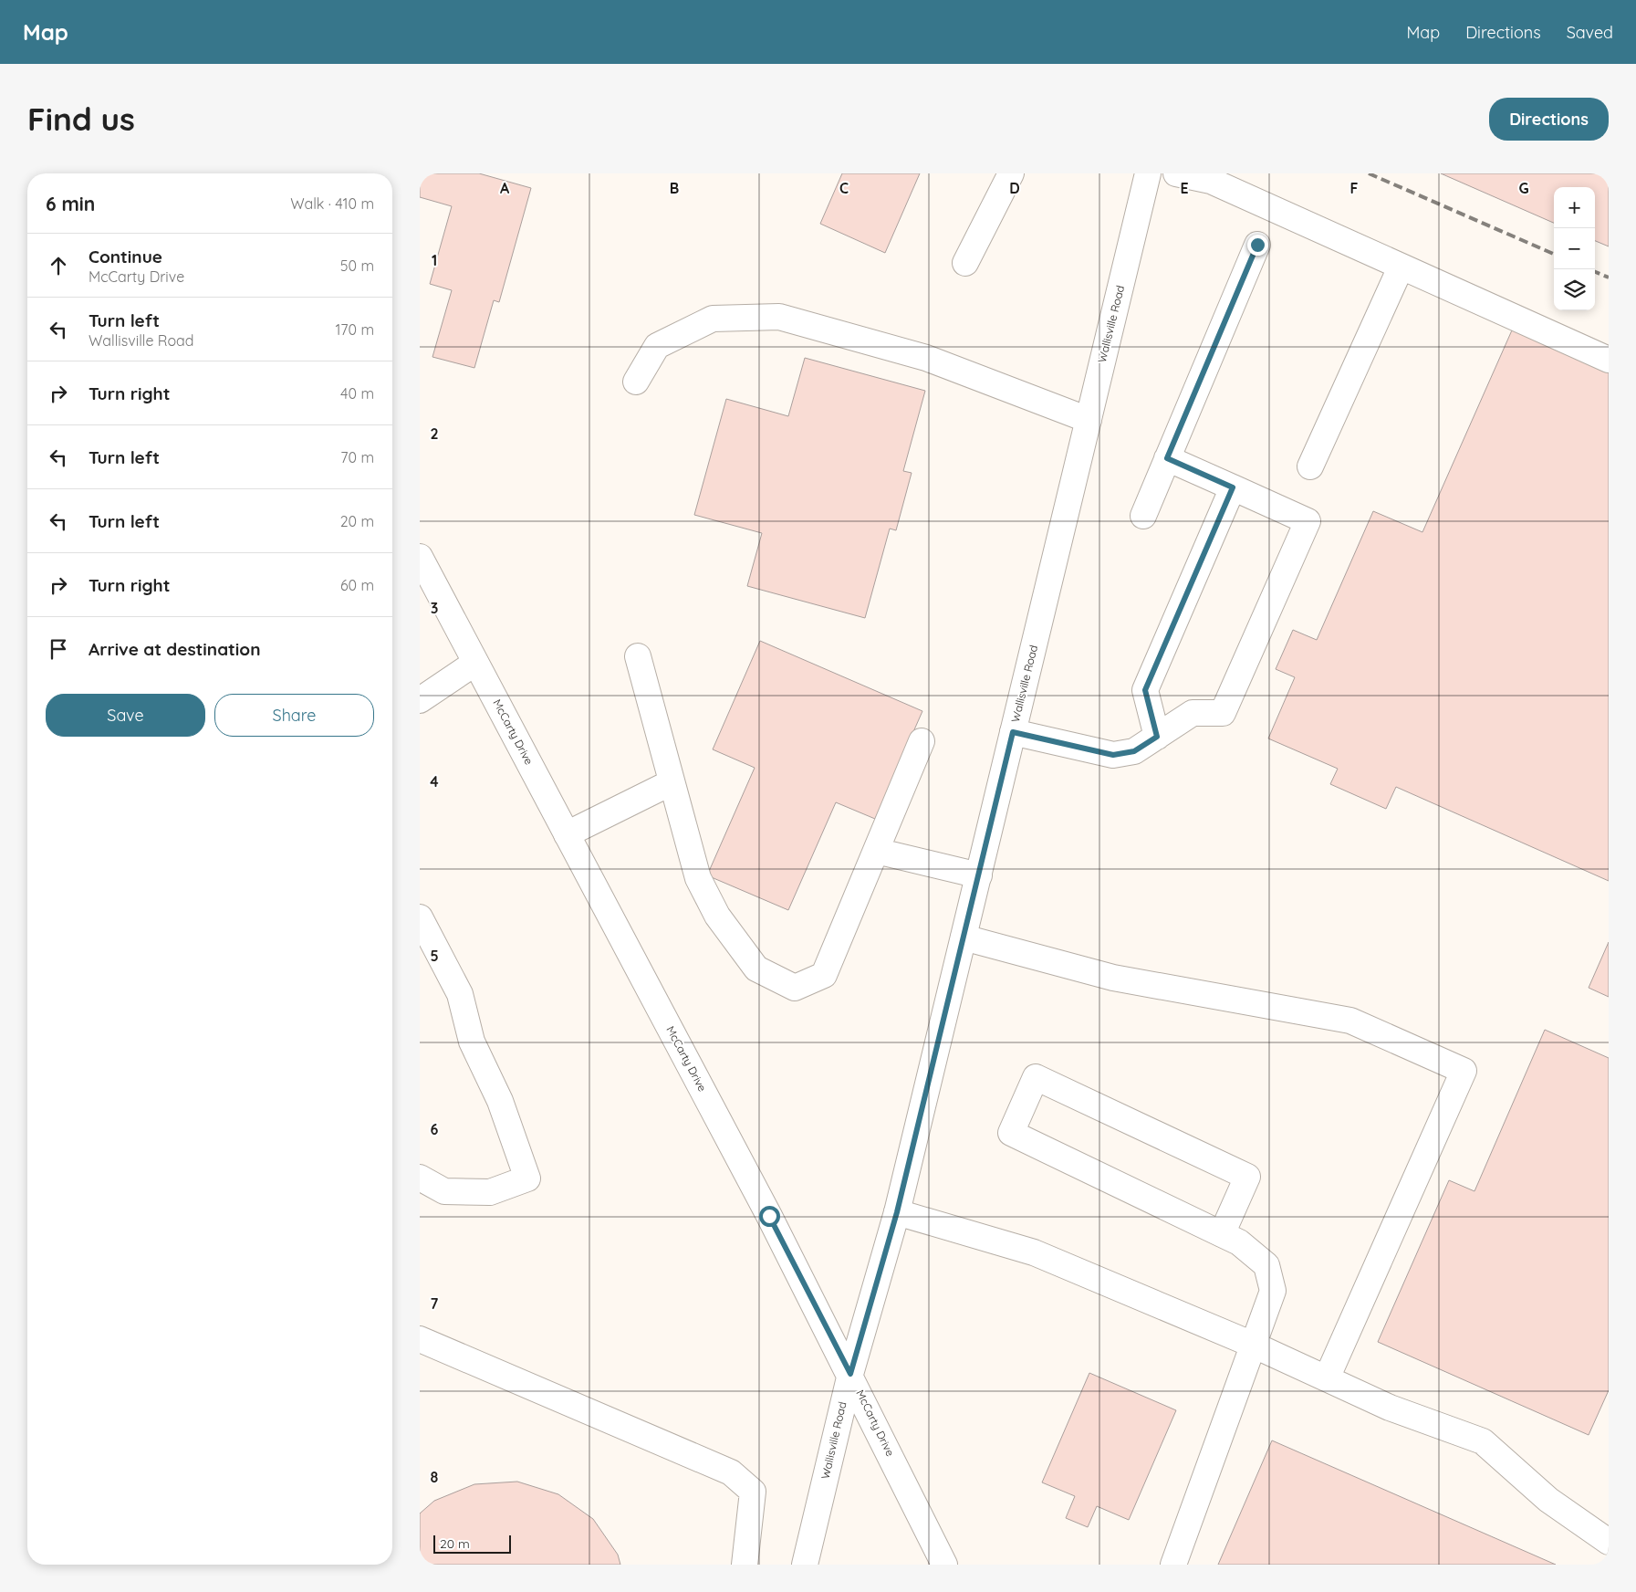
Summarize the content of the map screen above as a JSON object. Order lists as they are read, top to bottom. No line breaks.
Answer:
{"streets":{"main road":["Wallisville Road","McCarty Drive"]},"crossings":[["Wallisville Road","McCarty Drive"]],"scale_bar":"20 m","page":{"header":"Map","nav":["Map","Directions","Saved"],"buttons":["Directions",["Save","Share"]],"title":"Find us","heading":["6 min","Walk · 410 m"],"map_buttons":["+","−"],"list":[["Continue","McCarty Drive","50 m"],["Turn left","Wallisville Road","170 m"],["Turn right","40 m"],["Turn left","70 m"],["Turn left","20 m"],["Turn right","60 m"],"Arrive at destination"],"scale":"20 m"},"grid":{"columns":["A","B","C","D","E","F","G"],"rows":["1","2","3","4","5","6","7","8"]}}
